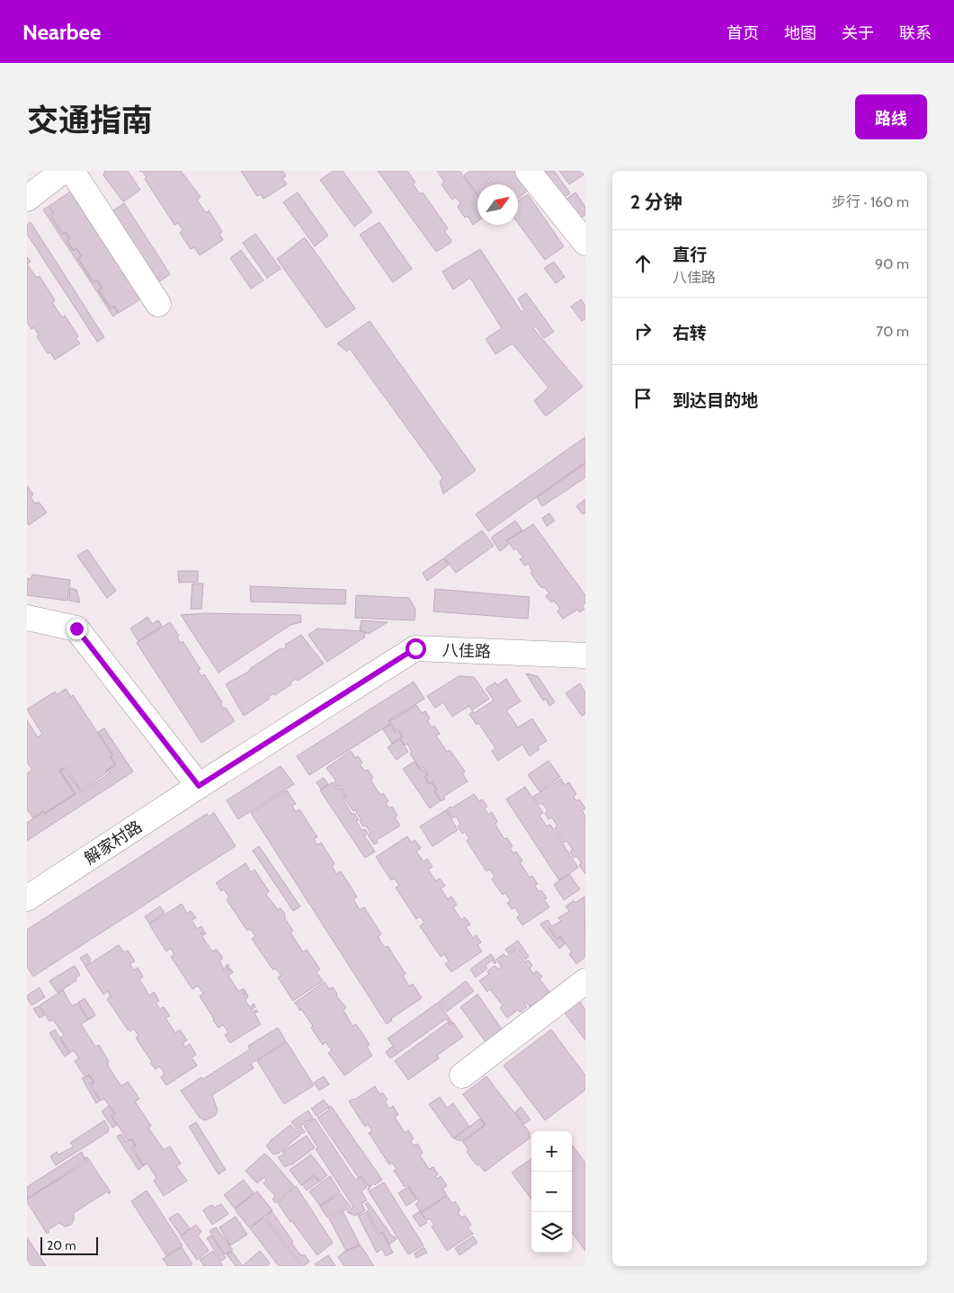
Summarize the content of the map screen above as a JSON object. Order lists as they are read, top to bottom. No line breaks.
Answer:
{"streets":{"street":["八佳路","解家村路"]},"crossings":[["八佳路","解家村路"]],"scale_bar":"20 m","north":"top right","page":{"header":"Nearbee","nav":["首页","地图","关于","联系"],"title":"交通指南","buttons":"路线","heading":["2 分钟","步行 · 160 m"],"list":[["直行","八佳路","90 m"],["右转","70 m"],"到达目的地"],"map_buttons":["+","−"],"scale":"20 m"}}
